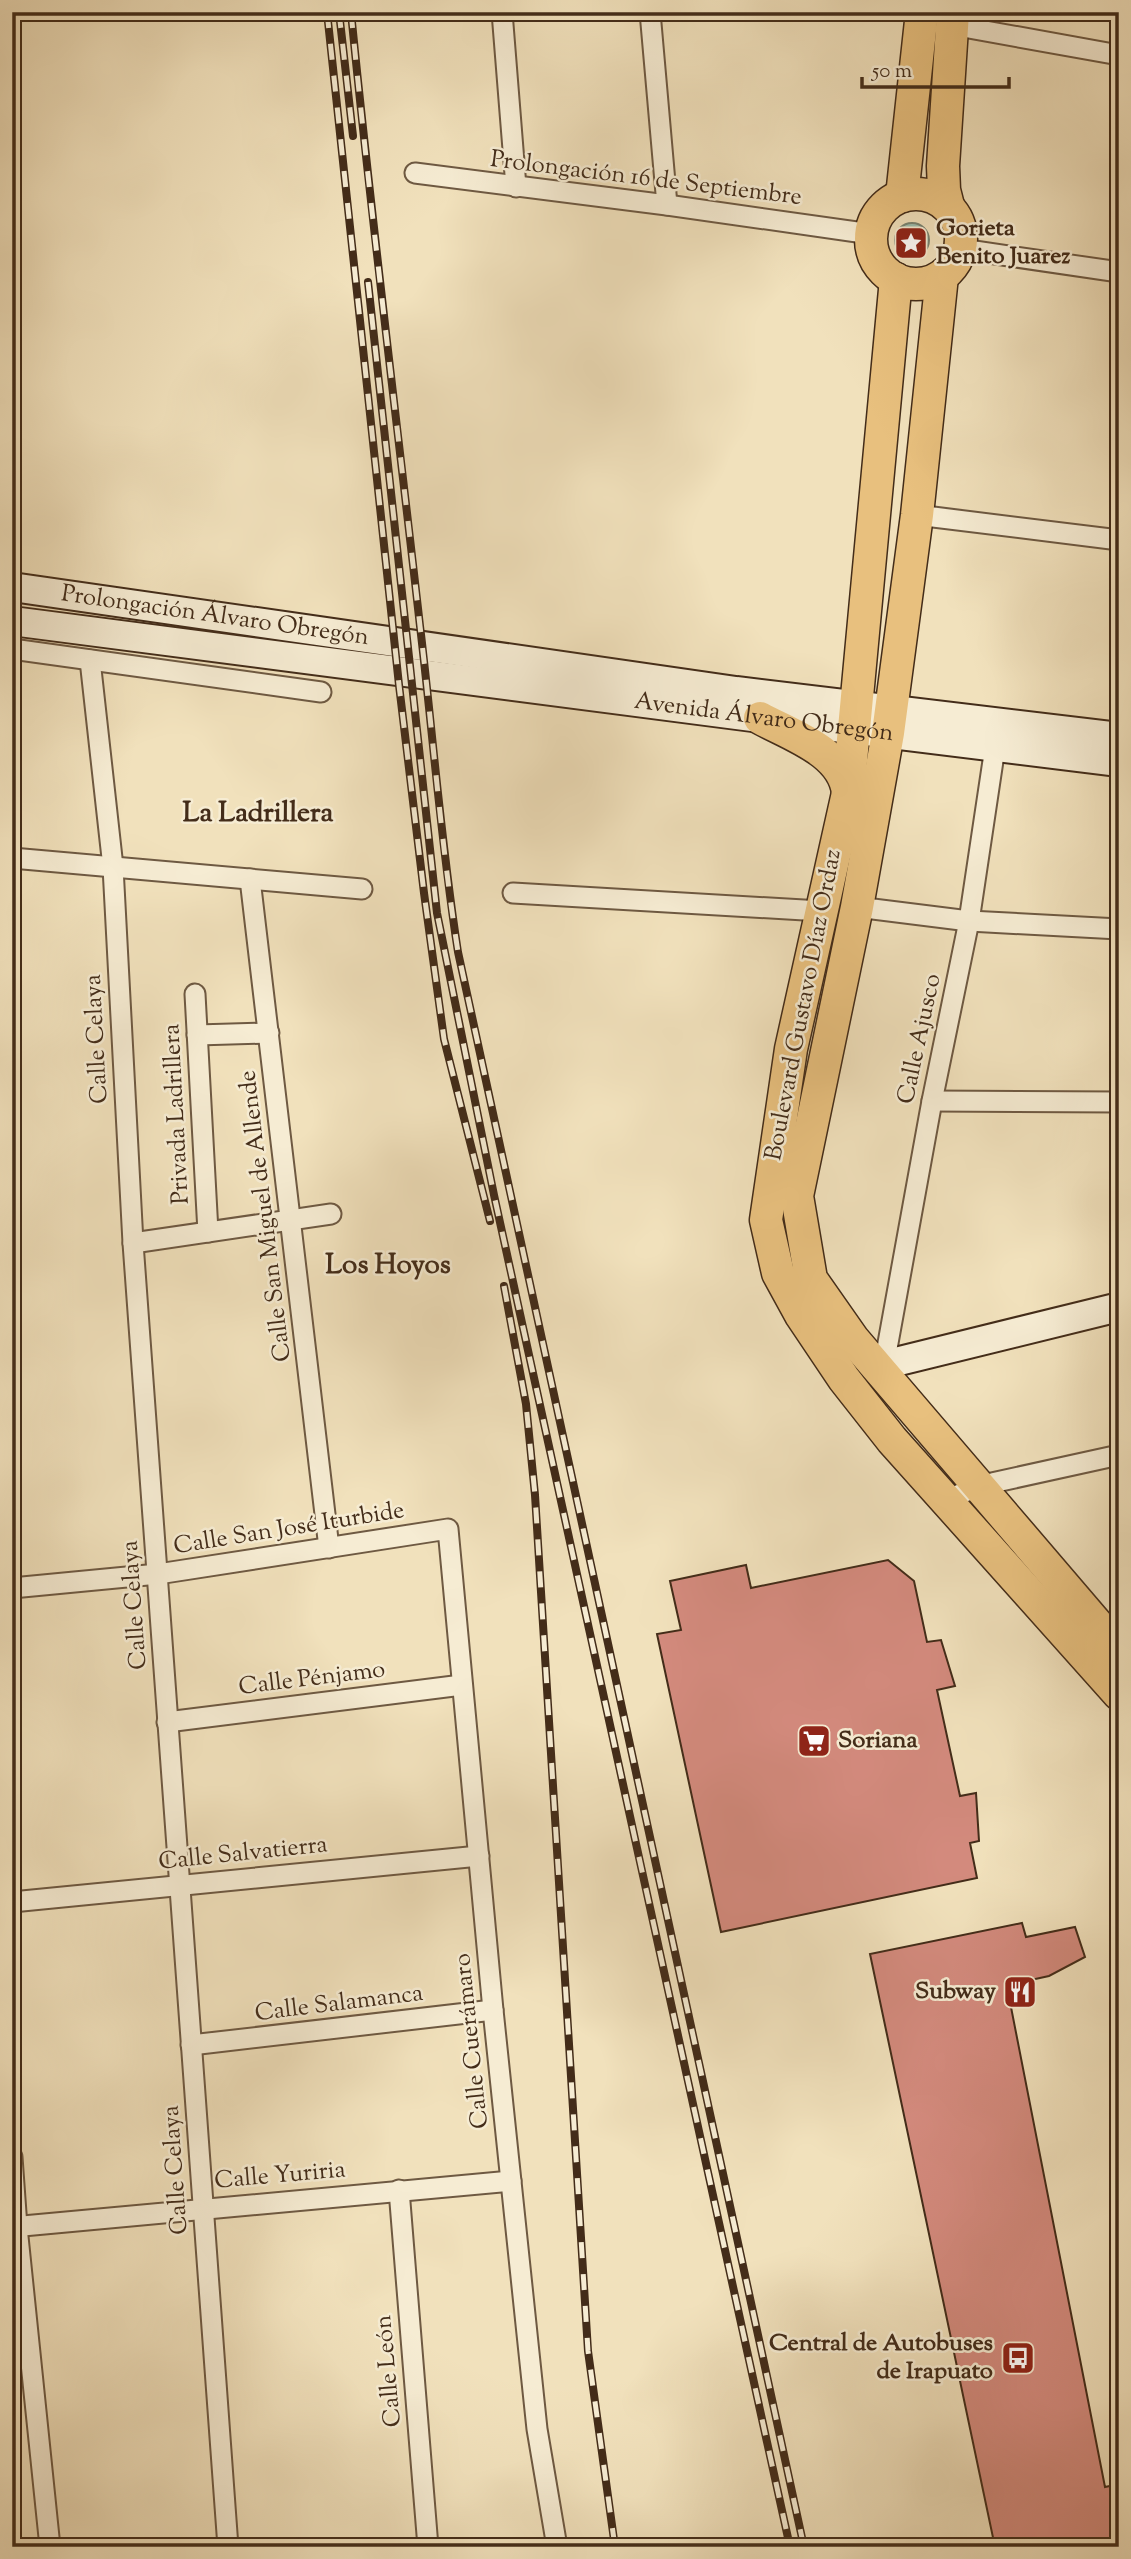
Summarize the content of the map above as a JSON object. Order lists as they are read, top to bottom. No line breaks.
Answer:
{"streets":{"main road":["Boulevard Gustavo Díaz Ordaz"],"street":["Prolongación 16 de Septiembre","Prolongación Álvaro Obregón","Avenida Álvaro Obregón","Calle Celaya","Calle Ajusco","Privada Ladrillera","Calle San Miguel de Allende","Calle San José Iturbide","Calle Pénjamo","Calle Salvatierra","Calle Salamanca","Calle Cuerámaro","Calle Yuriria","Calle León"]},"crossings":[["Prolongación 16 de Septiembre","Boulevard Gustavo Díaz Ordaz"],["Prolongación Álvaro Obregón","Avenida Álvaro Obregón"],["Avenida Álvaro Obregón","Boulevard Gustavo Díaz Ordaz"],["Avenida Álvaro Obregón","Calle Ajusco"],["Boulevard Gustavo Díaz Ordaz","Calle Ajusco"],["Calle Celaya","Calle San José Iturbide"],["Calle Celaya","Calle Pénjamo"],["Calle Celaya","Calle Salvatierra"],["Calle Celaya","Calle Salamanca"],["Calle Celaya","Calle Yuriria"],["Calle San Miguel de Allende","Calle San José Iturbide"],["Calle San José Iturbide","Calle Cuerámaro"],["Calle Pénjamo","Calle Cuerámaro"],["Calle Salvatierra","Calle Cuerámaro"],["Calle Salamanca","Calle Cuerámaro"],["Calle Cuerámaro","Calle Yuriria"],["Calle Yuriria","Calle León"]],"districts":["La Ladrillera","Los Hoyos"],"places":{"place":["Gorieta Benito Juarez"],"supermarket":["Soriana"],"restaurant":["Subway"],"bus stop":["Central de Autobuses de Irapuato"]},"scale_bar":"50 m"}
